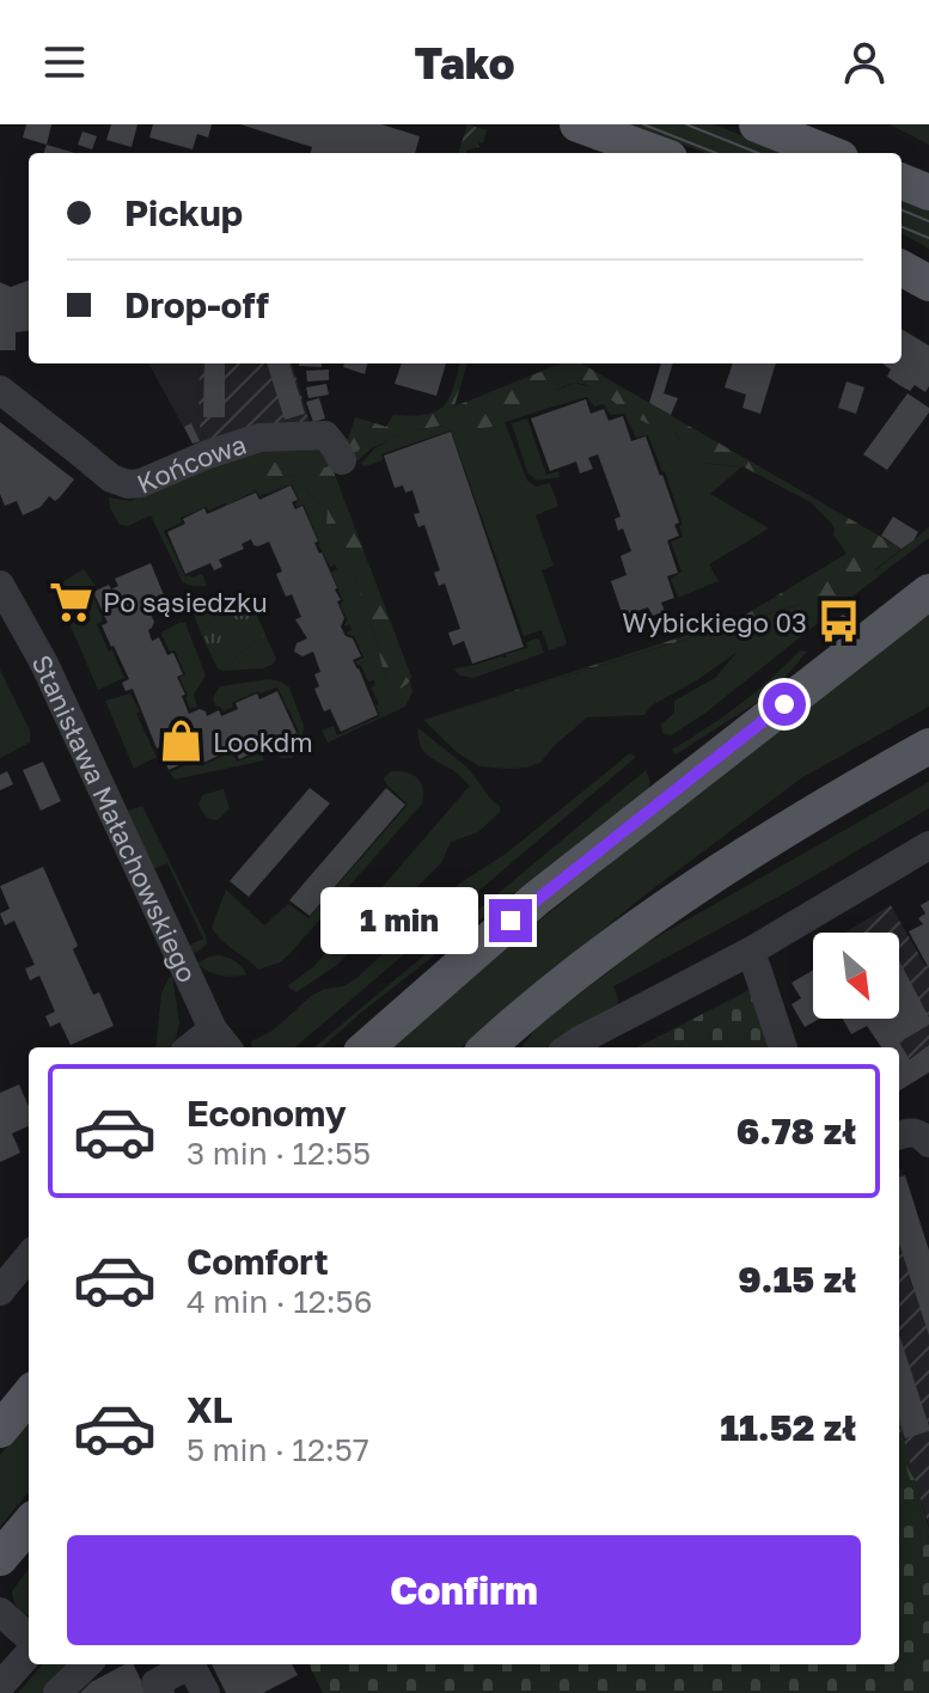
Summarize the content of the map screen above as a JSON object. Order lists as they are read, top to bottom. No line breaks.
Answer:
{"streets":{"street":["Końcowa","Stanisława Małachowskiego"]},"places":{"supermarket":["Po sąsiedzku"],"bus stop":["Wybickiego 03"],"shop":["Lookdm"]},"north":"bottom right","page":{"header":"Tako","banner":["Pickup","Drop-off"],"bubble":"1 min","list":[{"name":"Economy","note":"3 min · 12:55","value":"6.78 zł"},{"name":"Comfort","note":"4 min · 12:56","value":"9.15 zł"},{"name":"XL","note":"5 min · 12:57","value":"11.52 zł"}],"buttons":"Confirm"}}
